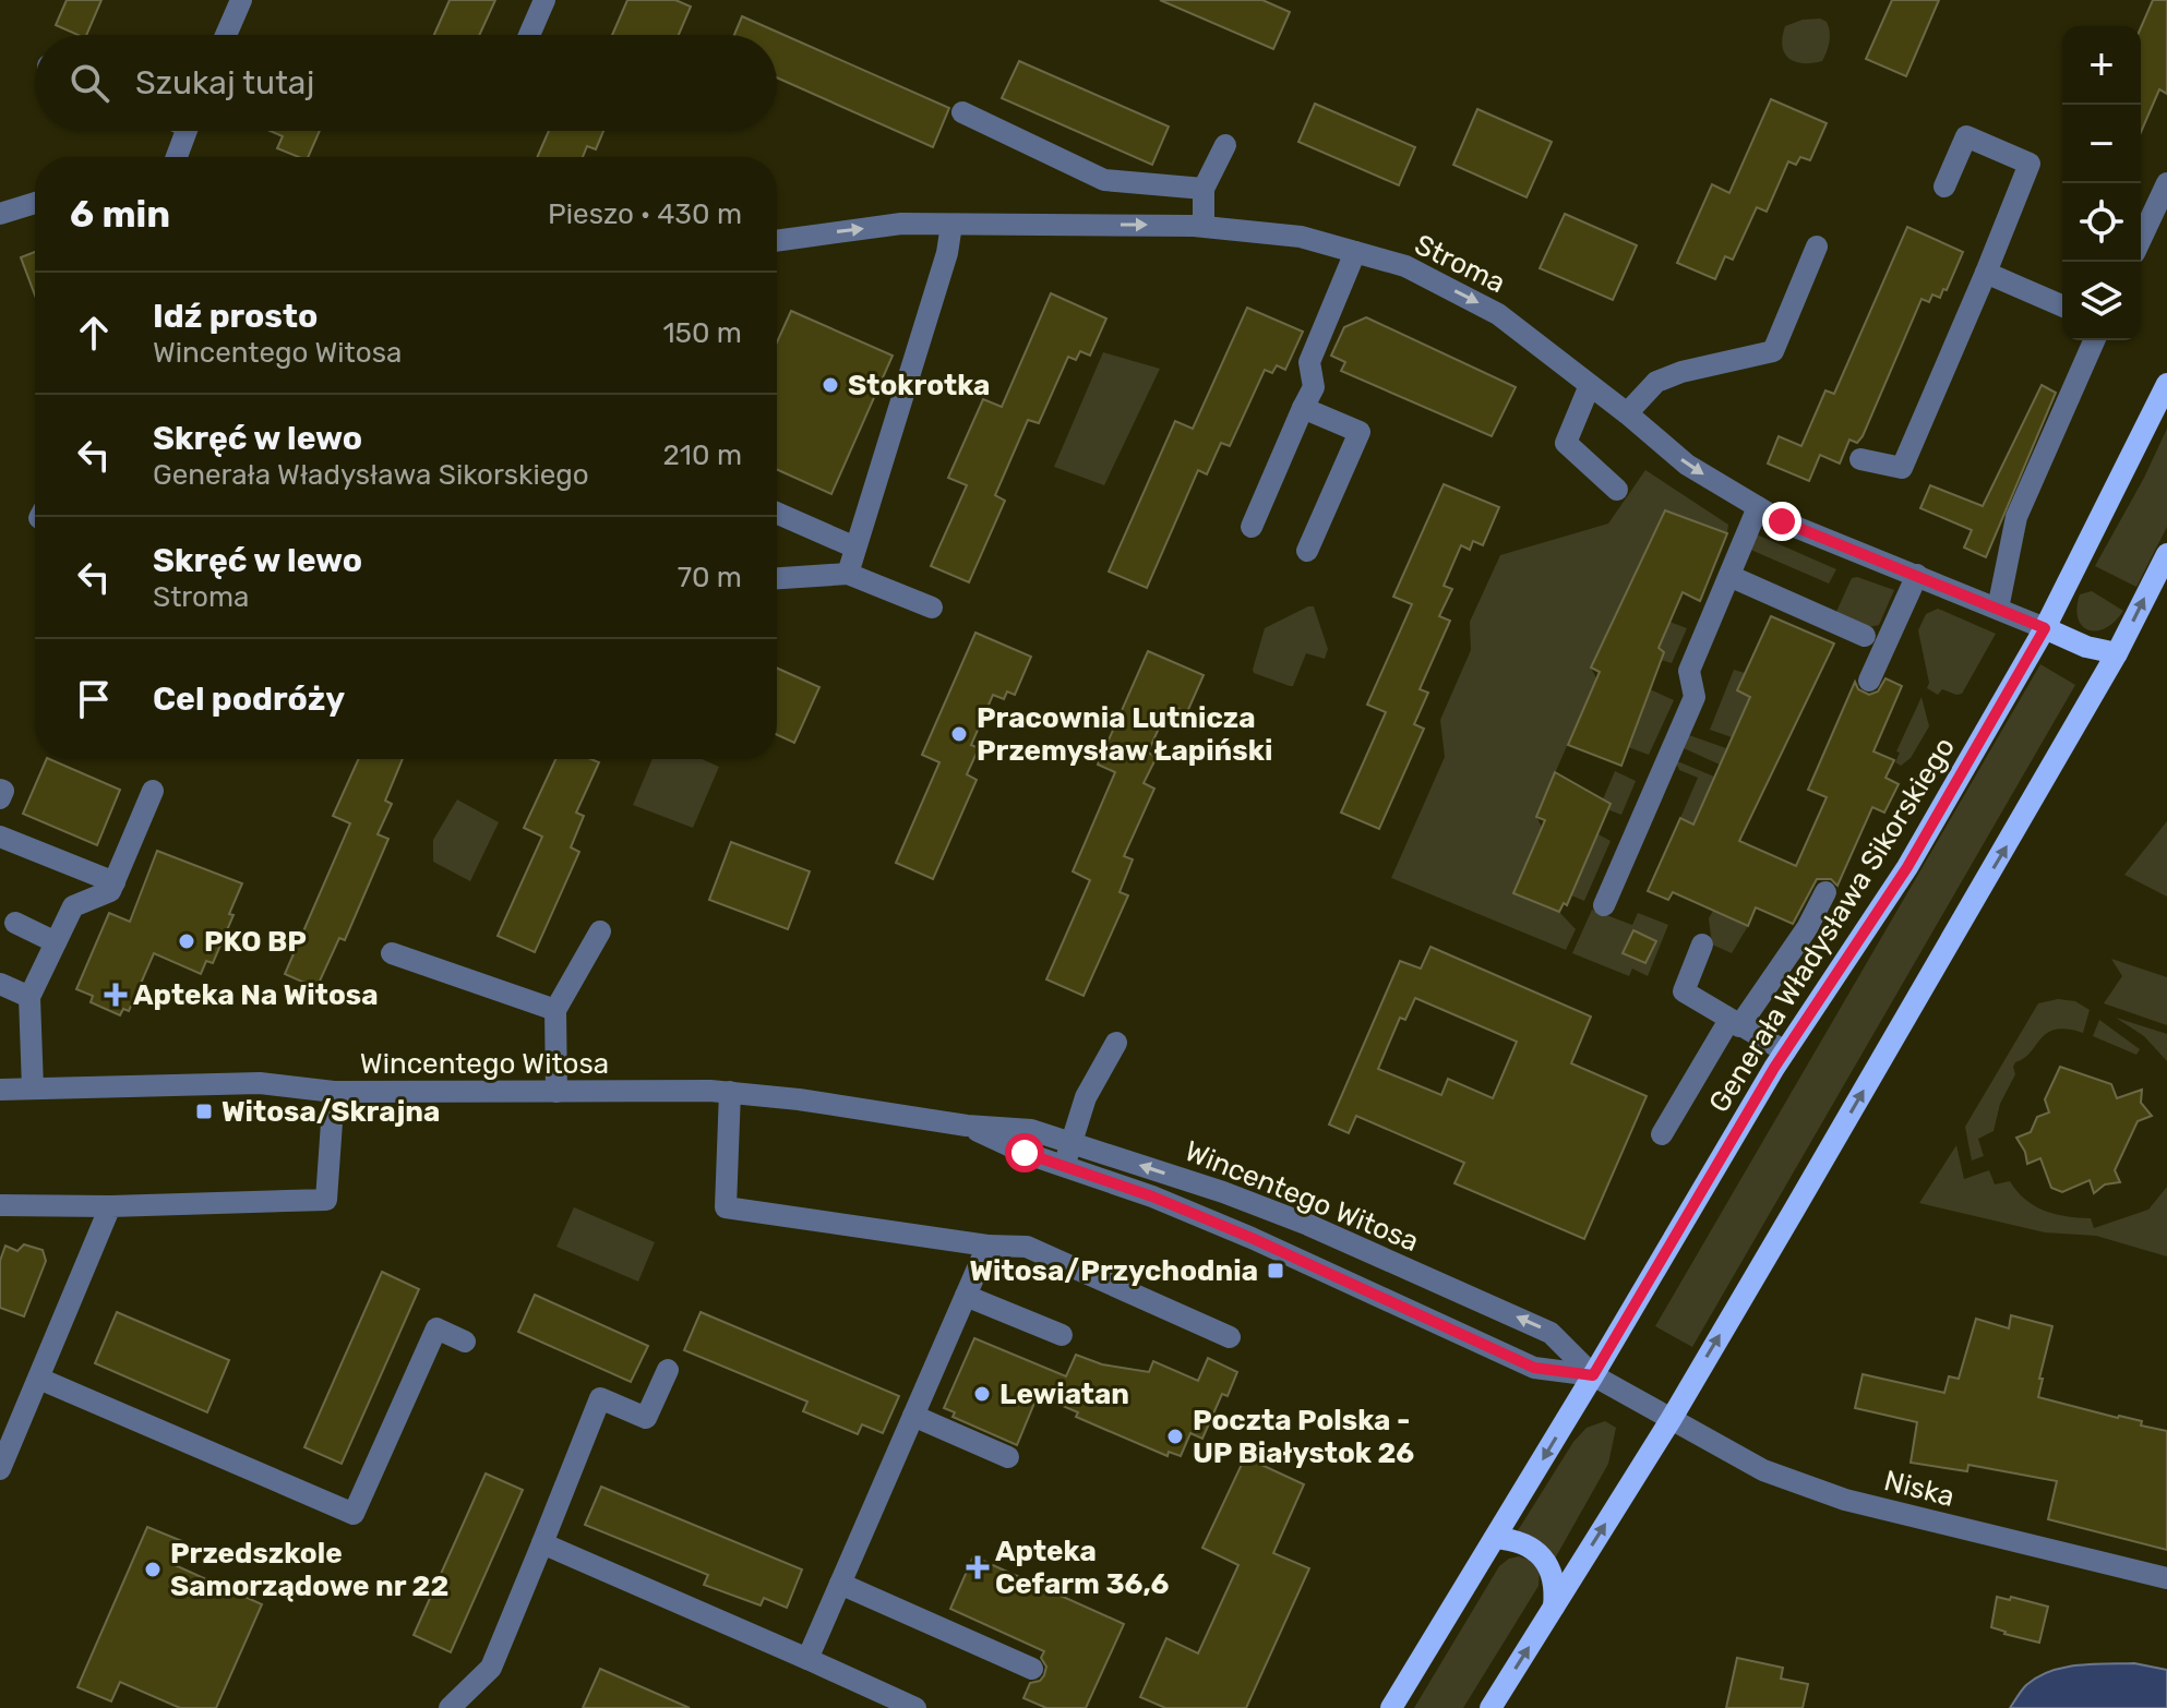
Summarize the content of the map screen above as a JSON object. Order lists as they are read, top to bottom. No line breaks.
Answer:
{"streets":{"main road":["Generała Władysława Sikorskiego"],"street":["Stroma","Wincentego Witosa","Niska"]},"crossings":[["Stroma","Generała Władysława Sikorskiego"],["Generała Władysława Sikorskiego","Wincentego Witosa"],["Wincentego Witosa","Niska"]],"one_way":["Stroma"],"places":{"other":["Stokrotka","Pracownia Lutnicza Przemysław Łapiński","PKO BP","Lewiatan","Poczta Polska - UP Białystok 26","Przedszkole Samorządowe nr 22"],"health":["Apteka Na Witosa","Apteka Cefarm 36,6"],"transit":["Witosa/Skrajna","Witosa/Przychodnia"]},"page":{"map_buttons":["+","−"],"search":"Szukaj tutaj","heading":["6 min","Pieszo · 430 m"],"list":[["Idź prosto","Wincentego Witosa","150 m"],["Skręć w lewo","Generała Władysława Sikorskiego","210 m"],["Skręć w lewo","Stroma","70 m"],"Cel podróży"]}}
